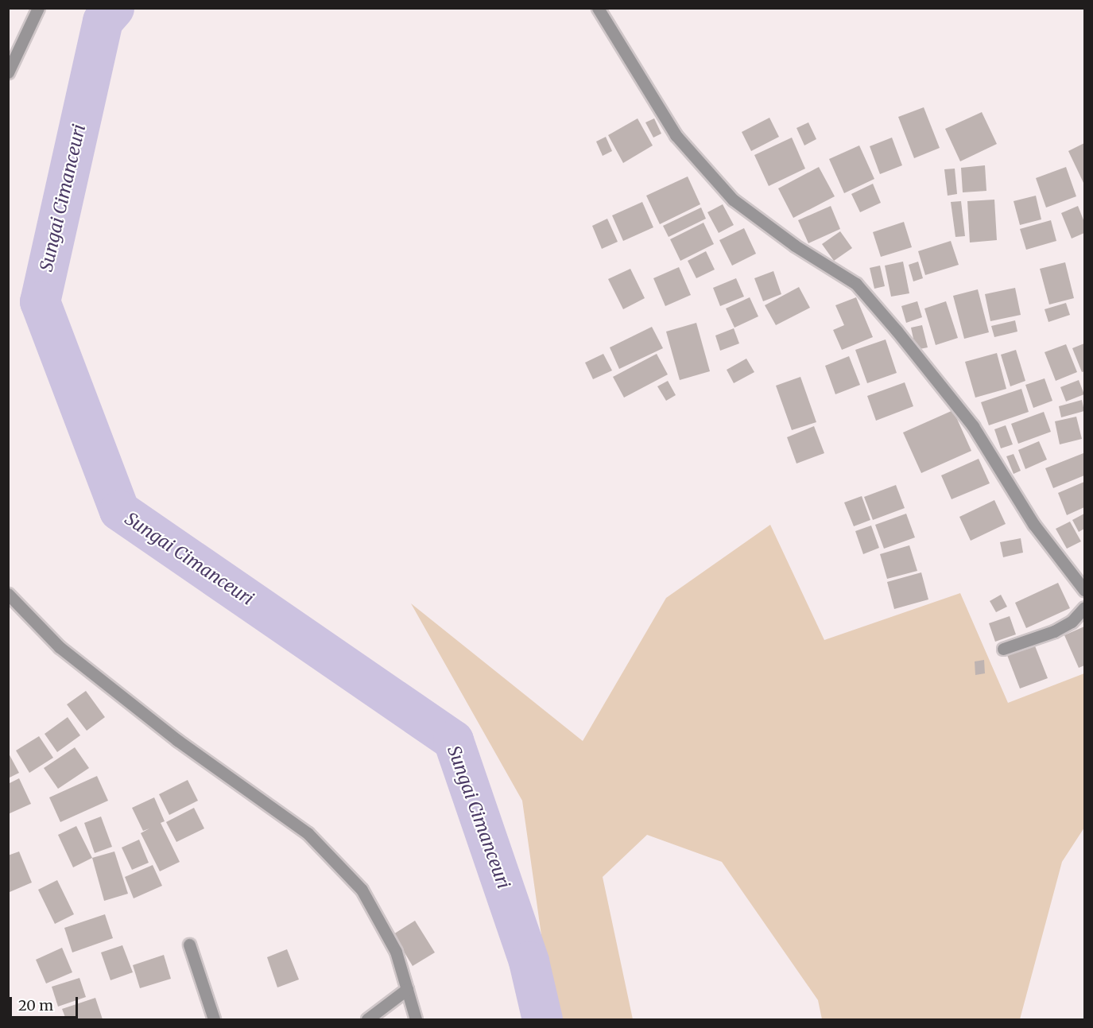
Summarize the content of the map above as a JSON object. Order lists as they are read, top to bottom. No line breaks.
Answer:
{"water":["Sungai Cimanceuri"],"scale_bar":"20 m"}
